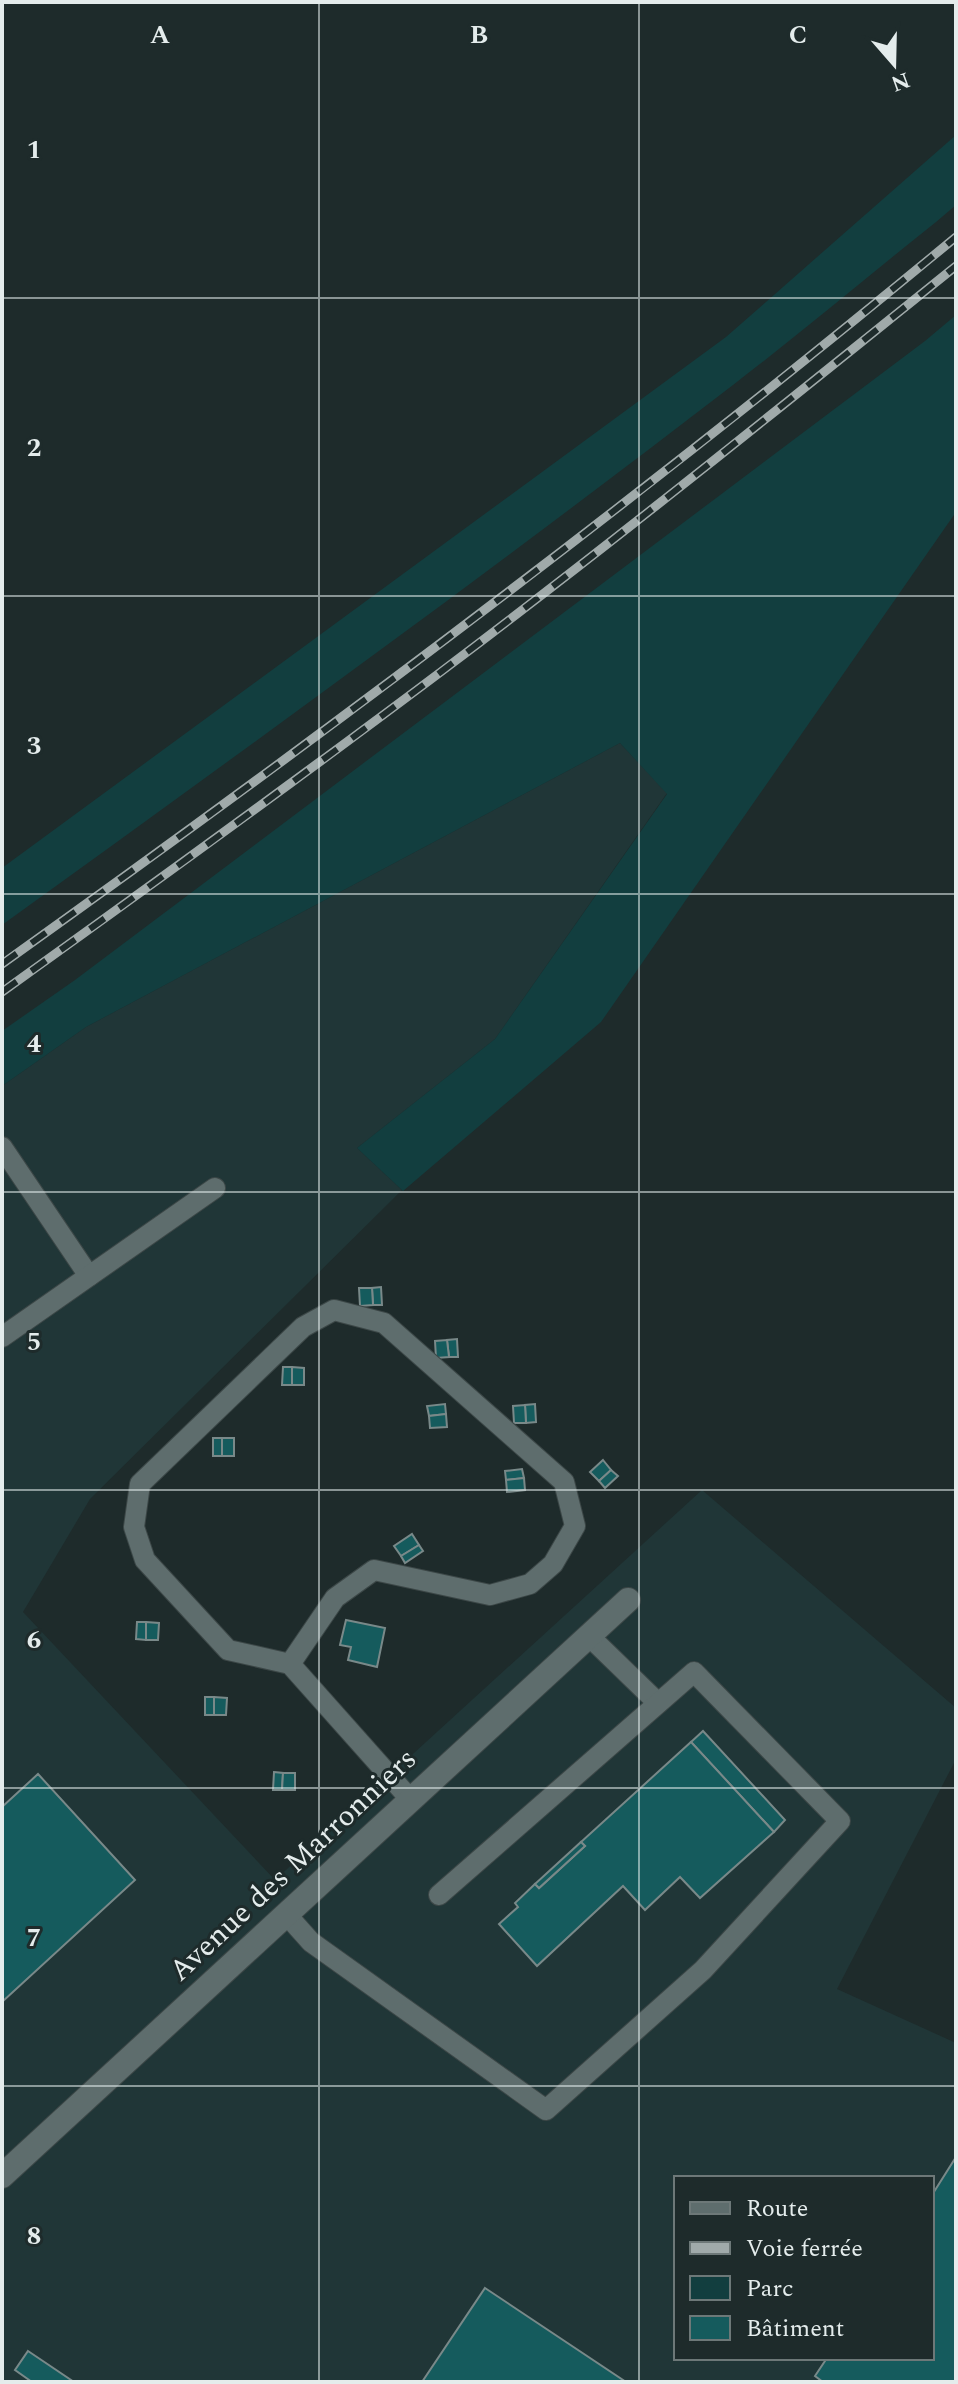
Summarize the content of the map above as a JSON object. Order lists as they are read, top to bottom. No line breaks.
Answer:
{"streets":{"street":["Avenue des Marronniers"]},"legend":["Route","Voie ferrée","Parc","Bâtiment"],"north":"bottom","grid":{"columns":["A","B","C"],"rows":["1","2","3","4","5","6","7","8"]}}
